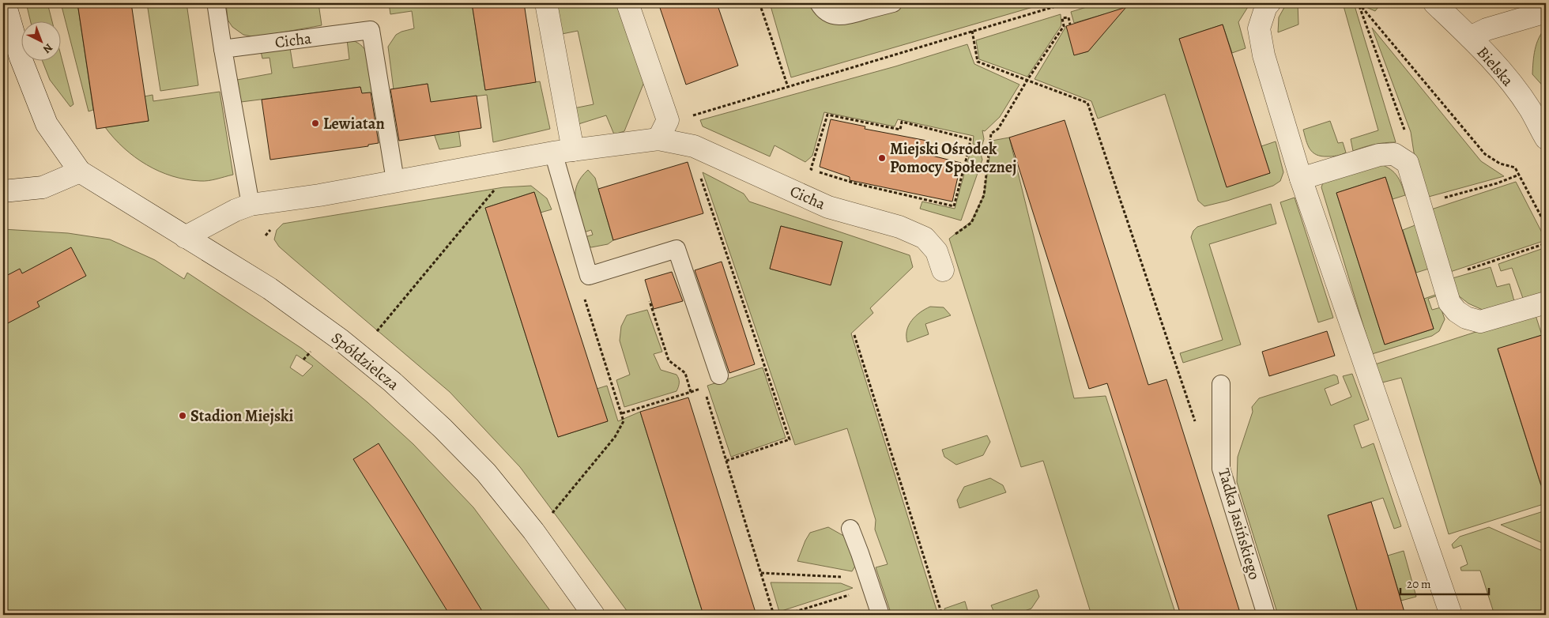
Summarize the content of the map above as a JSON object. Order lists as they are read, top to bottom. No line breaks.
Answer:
{"streets":{"street":["Cicha","Bielska","Spółdzielcza"],"lane":["Tadka Jasińskiego"]},"crossings":[["Cicha","Spółdzielcza"]],"places":["Lewiatan","Miejski Ośrodek Pomocy Społecznej","Stadion Miejski"],"scale_bar":"20 m","north":"bottom right"}
